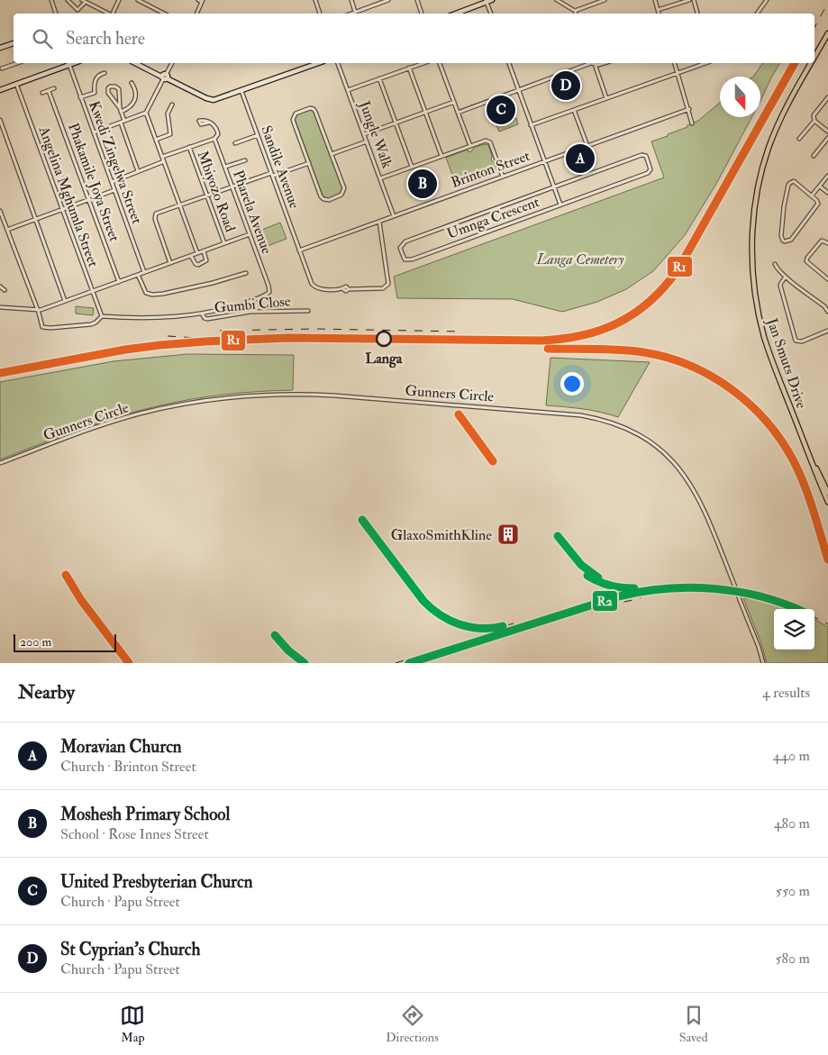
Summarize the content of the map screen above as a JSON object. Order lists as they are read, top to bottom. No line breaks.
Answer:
{"streets":{"main road":["Jan Smuts Drive"],"street":["Jungle Walk","Kwedi Zingelwa Street","Sandile Avenue","Brinton Street","Phakamile Joya Street","Mbiyozo Road","Angelina Mghumla Street","Pharela Avenue","Umnga Crescent","Gumbi Close","Gunners Circle"]},"crossings":[["Jungle Walk","Brinton Street"],["Sandile Avenue","Brinton Street"],["Pharela Avenue","Gumbi Close"]],"parks":["Langa Cemetery"],"places":{"other":["Langa"],"building":["GlaxoSmithKline"]},"lines":["transit line R1","transit line R2"],"scale_bar":"200 m","north":"bottom","page":{"search":"Search here","pins":["D","C","A","B"],"scale":"200 m","heading":["Nearby","4 results"],"list":[{"mark":"A","name":"Moravian Churcn","note":"Church · Brinton Street","value":"440 m"},{"mark":"B","name":"Moshesh Primary School","note":"School · Rose Innes Street","value":"480 m"},{"mark":"C","name":"United Presbyterian Churcn","note":"Church · Papu Street","value":"550 m"},{"mark":"D","name":"St Cyprian's Church","note":"Church · Papu Street","value":"580 m"}],"nav":["Map","Directions","Saved"]}}
